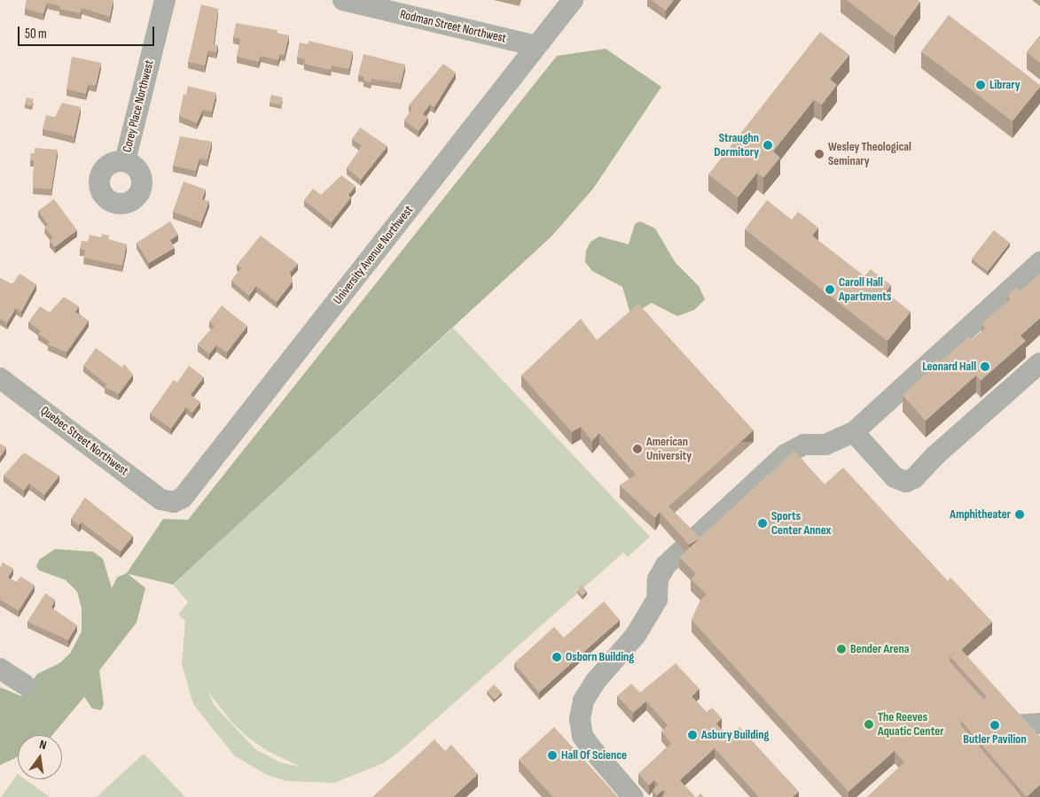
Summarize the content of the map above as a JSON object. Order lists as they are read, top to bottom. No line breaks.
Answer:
{"streets":{"street":["Rodman Street Northwest","Corey Place Northwest","University Avenue Northwest","Quebec Street Northwest"]},"crossings":[["Rodman Street Northwest","University Avenue Northwest"],["University Avenue Northwest","Quebec Street Northwest"]],"places":["Library","Straughn Dormitory","Wesley Theological Seminary","Caroll Hall Apartments","Leonard Hall","American University","Amphitheater","Sports Center Annex","Bender Arena","Osborn Building","The Reeves Aquatic Center","Butler Pavilion","Asbury Building","Hall Of Science"],"scale_bar":"50 m","north":"top"}
